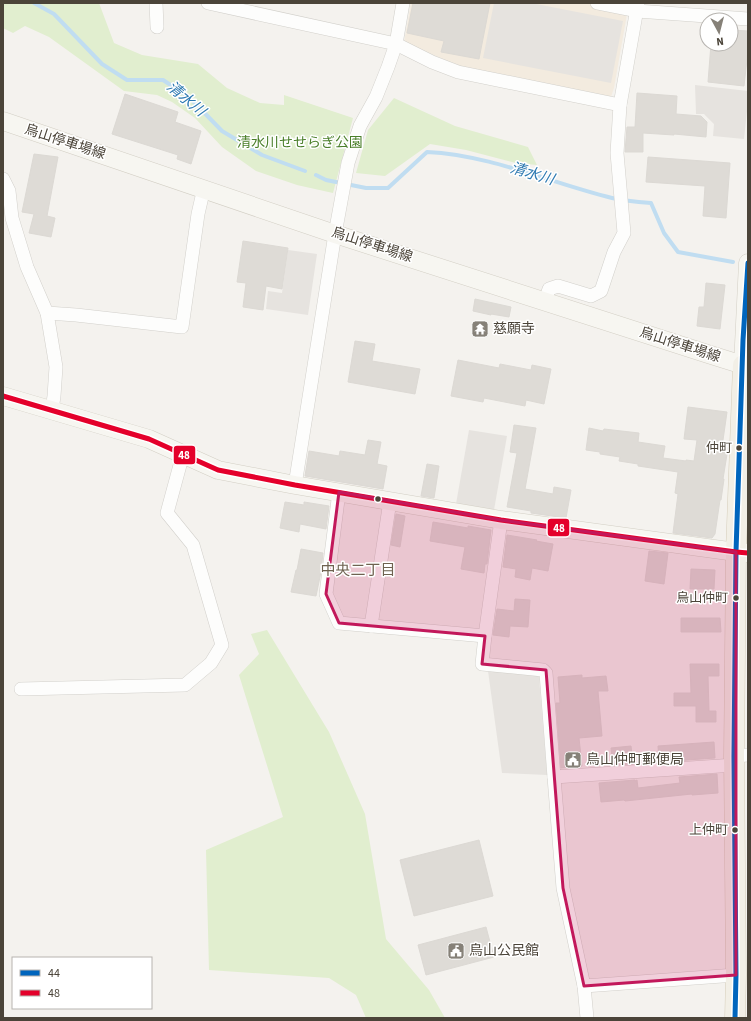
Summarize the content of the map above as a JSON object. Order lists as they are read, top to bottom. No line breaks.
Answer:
{"streets":{"main road":["烏山停車場線"]},"districts":["中央二丁目"],"water":["清水川"],"parks":["清水川せせらぎ公園"],"places":{"temple":["慈願寺"],"other":["仲町","烏山仲町","上仲町"],"public building":["烏山仲町郵便局","烏山公民館"]},"lines":["transit line 44","transit line 48"],"legend":["44","48"],"north":"bottom"}
